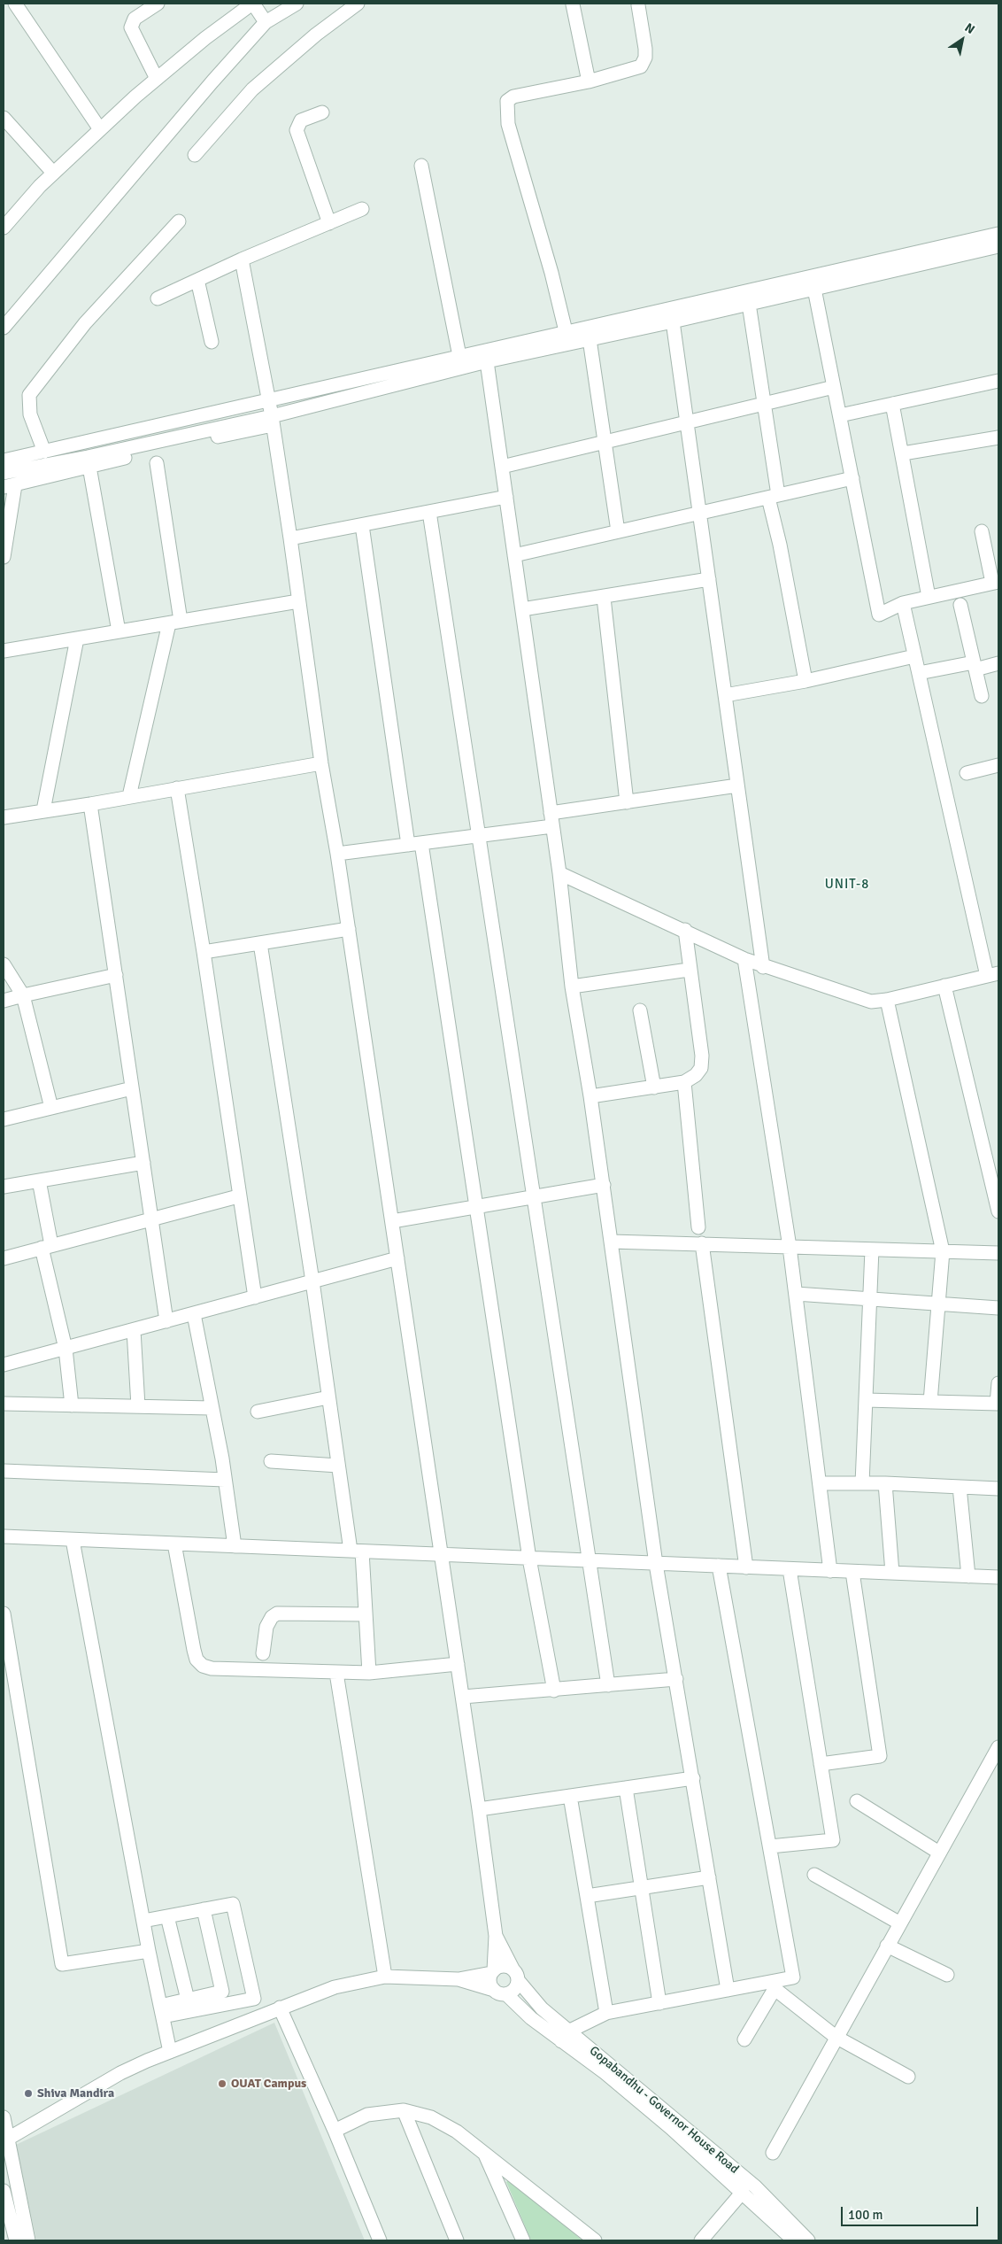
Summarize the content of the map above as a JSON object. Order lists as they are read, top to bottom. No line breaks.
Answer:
{"streets":{"street":["Gopabandhu - Governor House Road"]},"districts":["UNIT-8"],"places":["OUAT Campus","Shiva Mandira"],"scale_bar":"100 m","north":"top right"}
